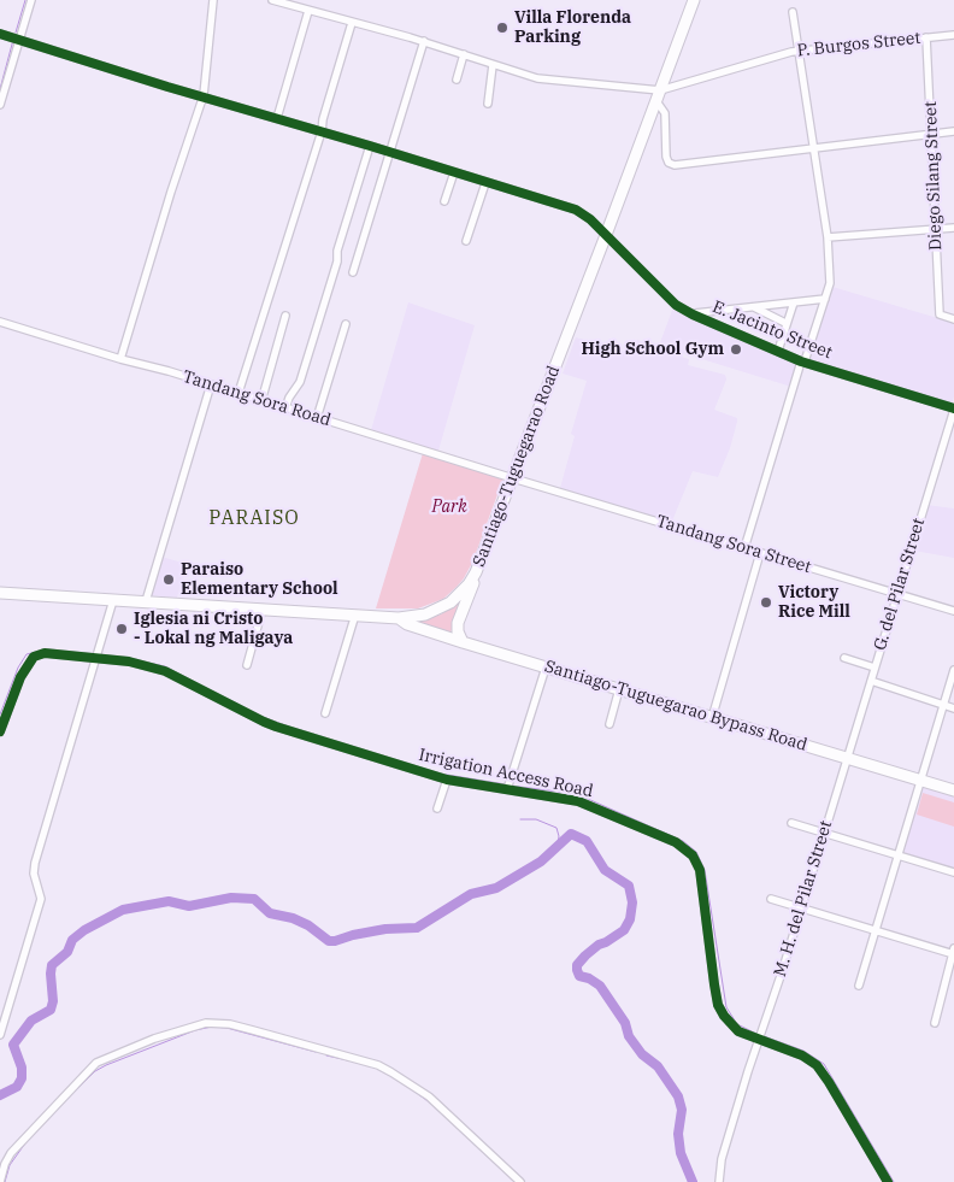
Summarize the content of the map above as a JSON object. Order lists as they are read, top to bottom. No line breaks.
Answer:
{"streets":{"highway":["Santiago-Tuguegarao Road","Santiago-Tuguegarao Bypass Road"],"street":["P. Burgos Street","Diego Silang Street","E. Jacinto Street","Tandang Sora Road","Tandang Sora Street","G. del Pilar Street","Irrigation Access Road","M. H. del Pilar Street"]},"crossings":[["P. Burgos Street","Diego Silang Street"],["P. Burgos Street","Santiago-Tuguegarao Road"],["E. Jacinto Street","Santiago-Tuguegarao Road"],["E. Jacinto Street","G. del Pilar Street"],["Tandang Sora Road","Santiago-Tuguegarao Road"],["Tandang Sora Road","Tandang Sora Street"],["Santiago-Tuguegarao Road","Tandang Sora Street"],["Santiago-Tuguegarao Road","Santiago-Tuguegarao Bypass Road"],["Tandang Sora Street","G. del Pilar Street"],["G. del Pilar Street","Santiago-Tuguegarao Bypass Road"],["G. del Pilar Street","M. H. del Pilar Street"],["Santiago-Tuguegarao Bypass Road","M. H. del Pilar Street"],["Irrigation Access Road","M. H. del Pilar Street"]],"districts":["PARAISO"],"parks":["Park"],"places":["Villa Florenda Parking","High School Gym","Paraiso Elementary School","Victory Rice Mill","Iglesia ni Cristo - Lokal ng Maligaya"]}
